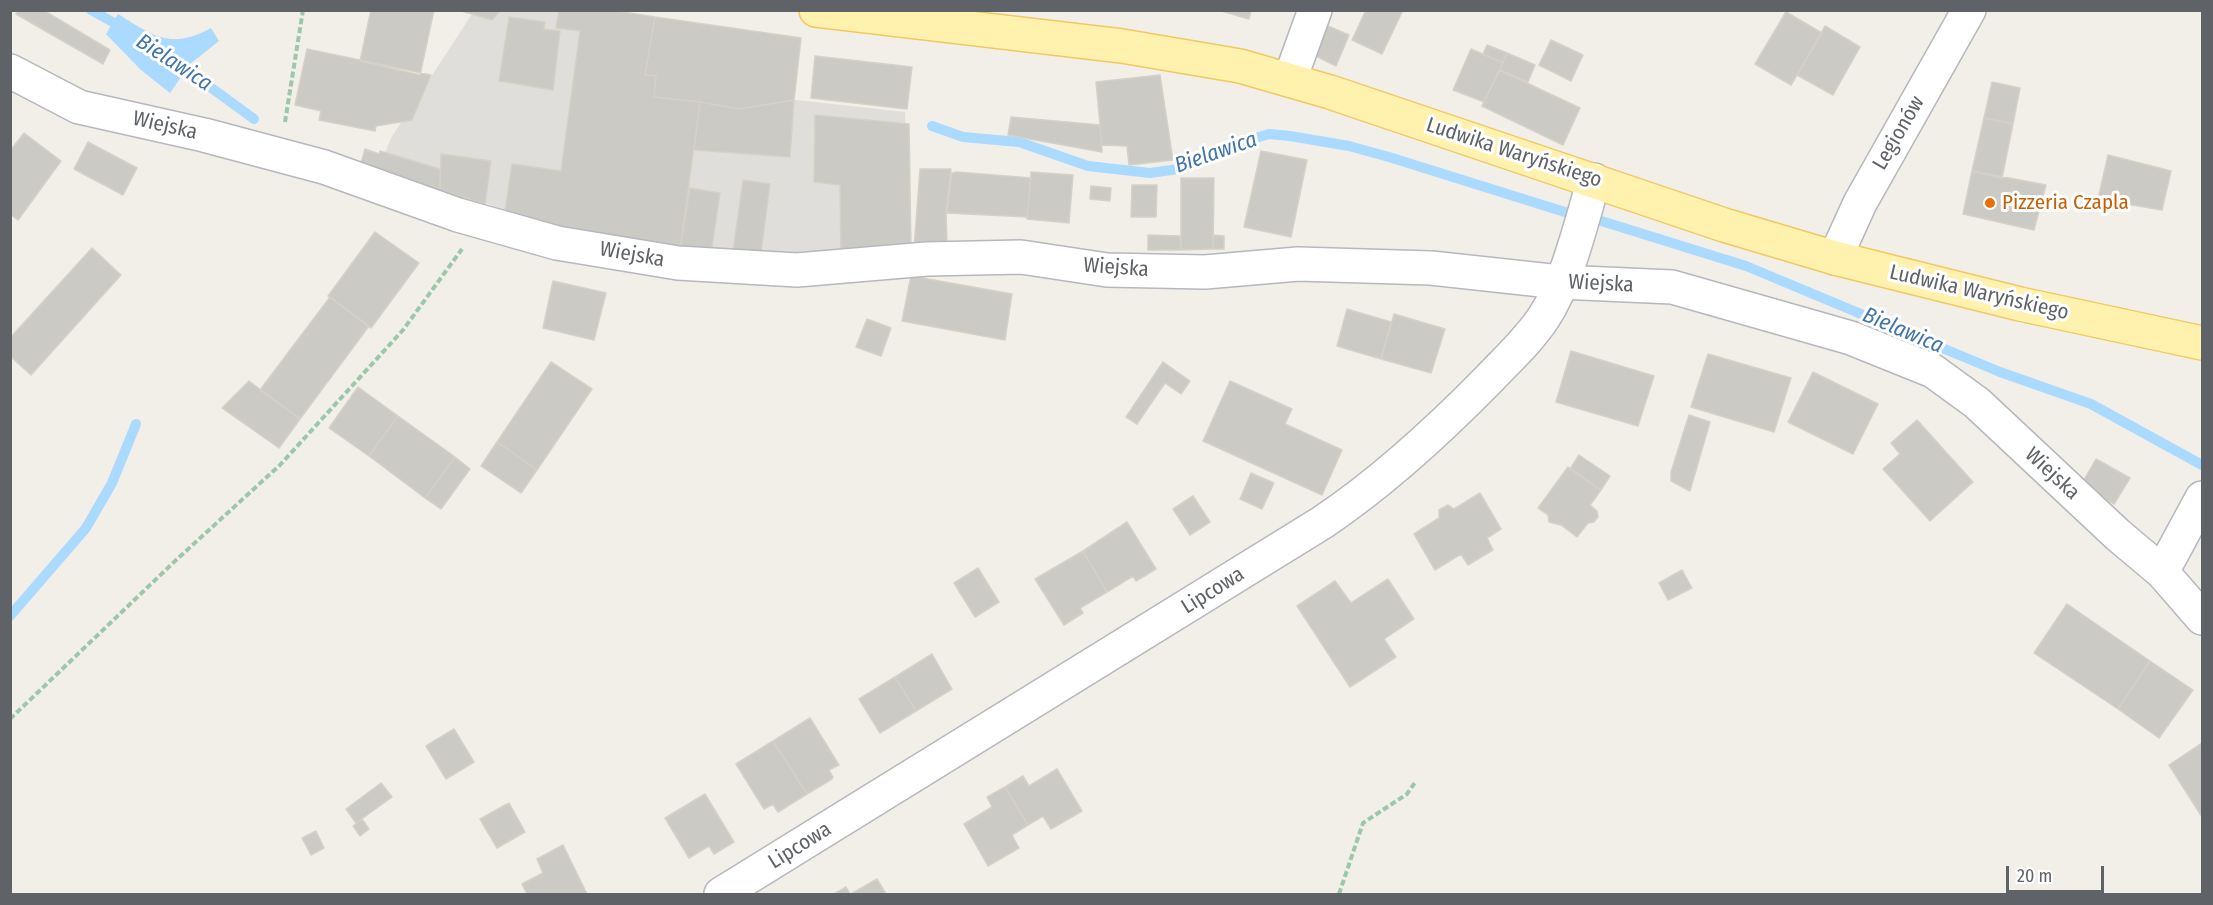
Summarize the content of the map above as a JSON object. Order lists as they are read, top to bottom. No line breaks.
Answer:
{"streets":{"main road":["Ludwika Waryńskiego"],"street":["Wiejska","Legionów","Lipcowa"]},"crossings":[["Wiejska","Lipcowa"],["Legionów","Ludwika Waryńskiego"],["Ludwika Waryńskiego","Lipcowa"]],"water":["Bielawica"],"places":["Pizzeria Czapla"],"scale_bar":"20 m"}
